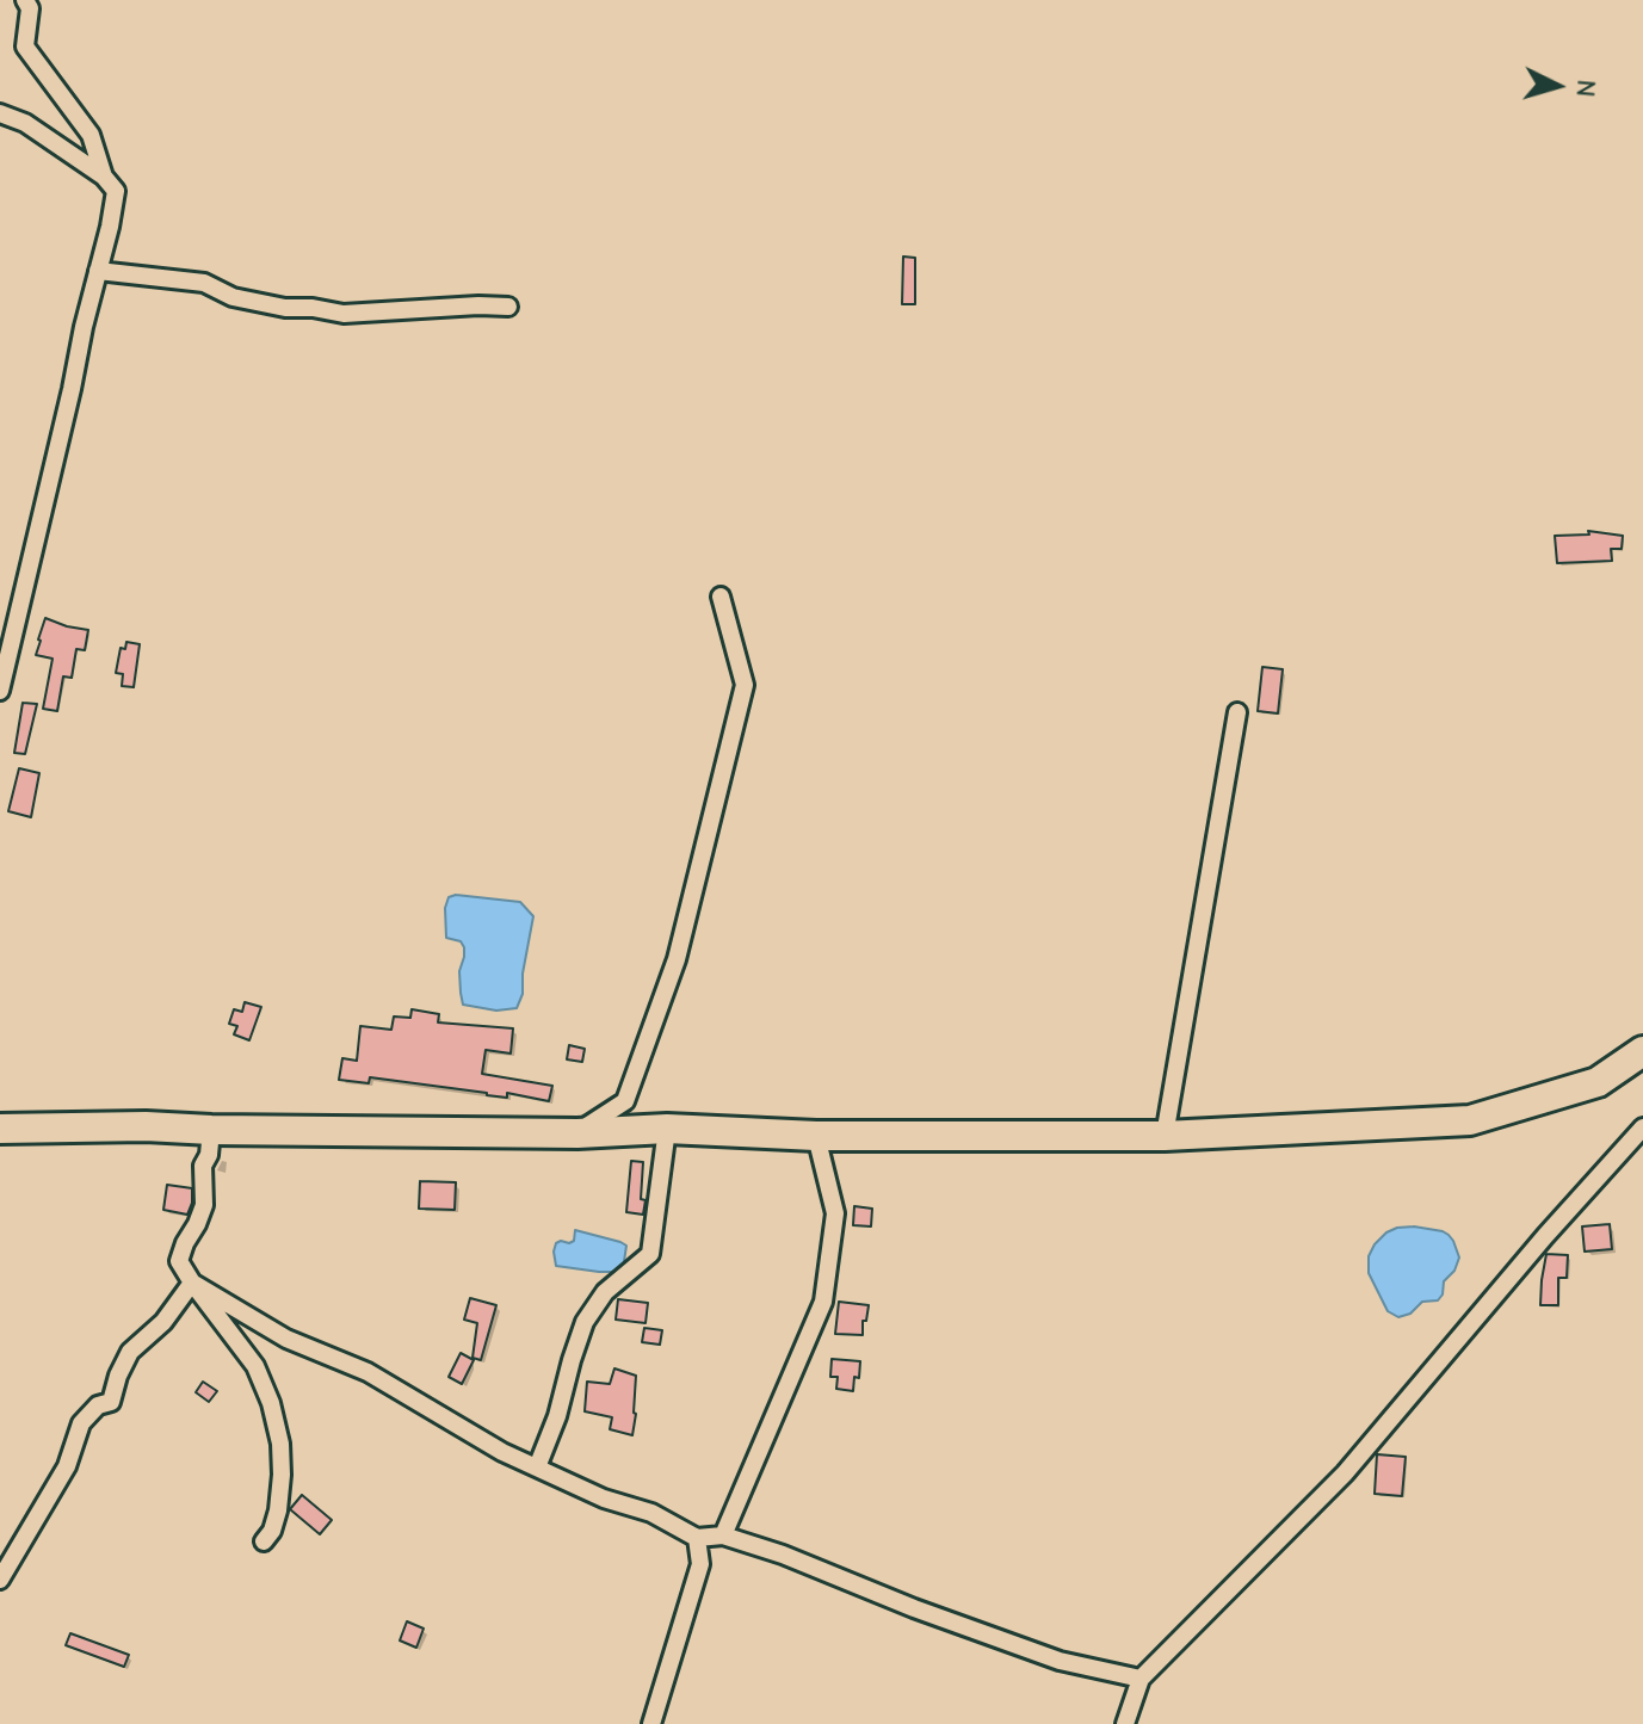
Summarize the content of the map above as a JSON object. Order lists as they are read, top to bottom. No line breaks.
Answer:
{"north":"right"}
